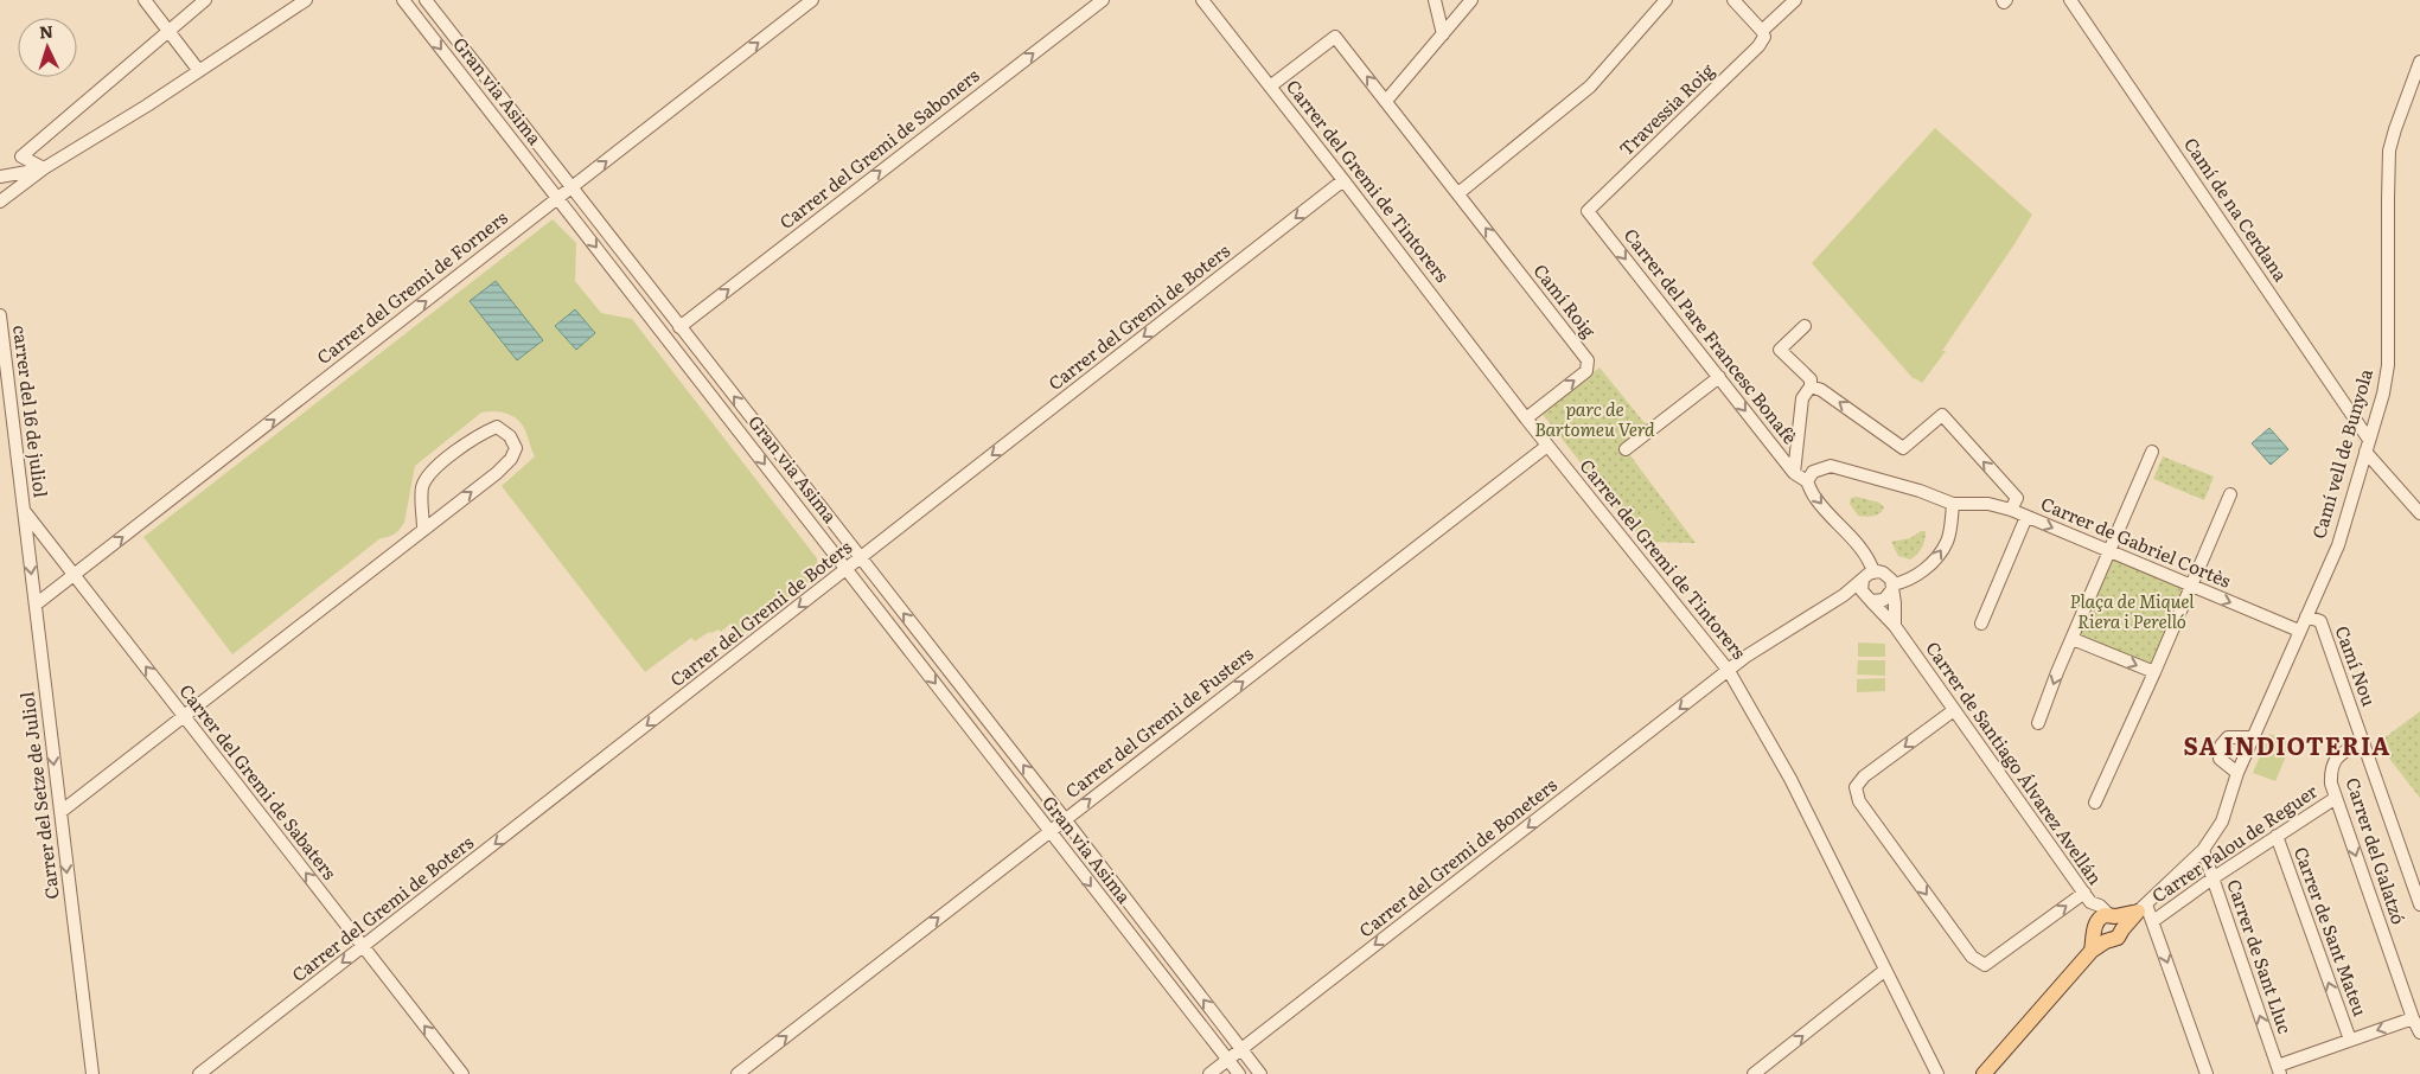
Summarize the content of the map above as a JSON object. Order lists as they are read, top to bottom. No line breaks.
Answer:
{"streets":{"street":["Gran via Asima","Travessia Roig","Carrer del Gremi de Saboners","Carrer del Gremi de Tintorers","Camí de na Cerdana","Carrer del Gremi de Forners","Camí Roig","Carrer del Gremi de Boters","Carrer del Pare Francesc Bonafè","carrer del 16 de juliol","Camí vell de Bunyola","Carrer de Gabriel Cortès","Camí Nou","Carrer del Gremi de Fusters","Carrer de Santiago Álvarez Avellán","Carrer del Gremi de Sabaters","Carrer del Setze de Juliol","Carrer Palou de Reguer","Carrer del Galatzó","Carrer del Gremi de Boneters","Carrer de Sant Mateu","Carrer de Sant Lluc"]},"crossings":[["Gran via Asima","Carrer del Gremi de Saboners"],["Gran via Asima","Carrer del Gremi de Forners"],["Gran via Asima","Carrer del Gremi de Boters"],["Gran via Asima","Carrer del Gremi de Fusters"],["Gran via Asima","Carrer del Gremi de Boneters"],["Travessia Roig","Carrer del Pare Francesc Bonafè"],["Carrer del Gremi de Tintorers","Camí Roig"],["Carrer del Gremi de Tintorers","Carrer del Gremi de Boters"],["Carrer del Gremi de Tintorers","Carrer del Gremi de Fusters"],["Carrer del Gremi de Tintorers","Carrer del Gremi de Boneters"],["Camí de na Cerdana","Camí vell de Bunyola"],["Carrer del Gremi de Forners","Carrer del Gremi de Sabaters"],["Carrer del Gremi de Forners","Carrer del Setze de Juliol"],["Carrer del Gremi de Boters","Carrer del Gremi de Sabaters"],["Carrer del Pare Francesc Bonafè","Carrer de Gabriel Cortès"],["carrer del 16 de juliol","Carrer del Gremi de Sabaters"],["carrer del 16 de juliol","Carrer del Setze de Juliol"],["Camí vell de Bunyola","Carrer de Gabriel Cortès"],["Camí vell de Bunyola","Camí Nou"],["Camí vell de Bunyola","Carrer de Sant Lluc"],["Camí Nou","Carrer del Galatzó"],["Carrer del Gremi de Sabaters","Carrer del Setze de Juliol"],["Carrer Palou de Reguer","Carrer del Galatzó"],["Carrer Palou de Reguer","Carrer de Sant Mateu"],["Carrer Palou de Reguer","Carrer de Sant Lluc"]],"one_way":["Carrer del Gremi de Saboners","Carrer del Gremi de Forners","Carrer del Gremi de Boters","Carrer del Pare Francesc Bonafè","Carrer de Gabriel Cortès","Carrer del Gremi de Fusters","Carrer del Gremi de Sabaters","Carrer del Setze de Juliol","Carrer del Galatzó","Carrer del Gremi de Boneters","Carrer de Sant Mateu"],"districts":["SA INDIOTERIA"],"parks":["parc de Bartomeu Verd","Plaça de Miquel Riera i Perelló"],"north":"top"}
